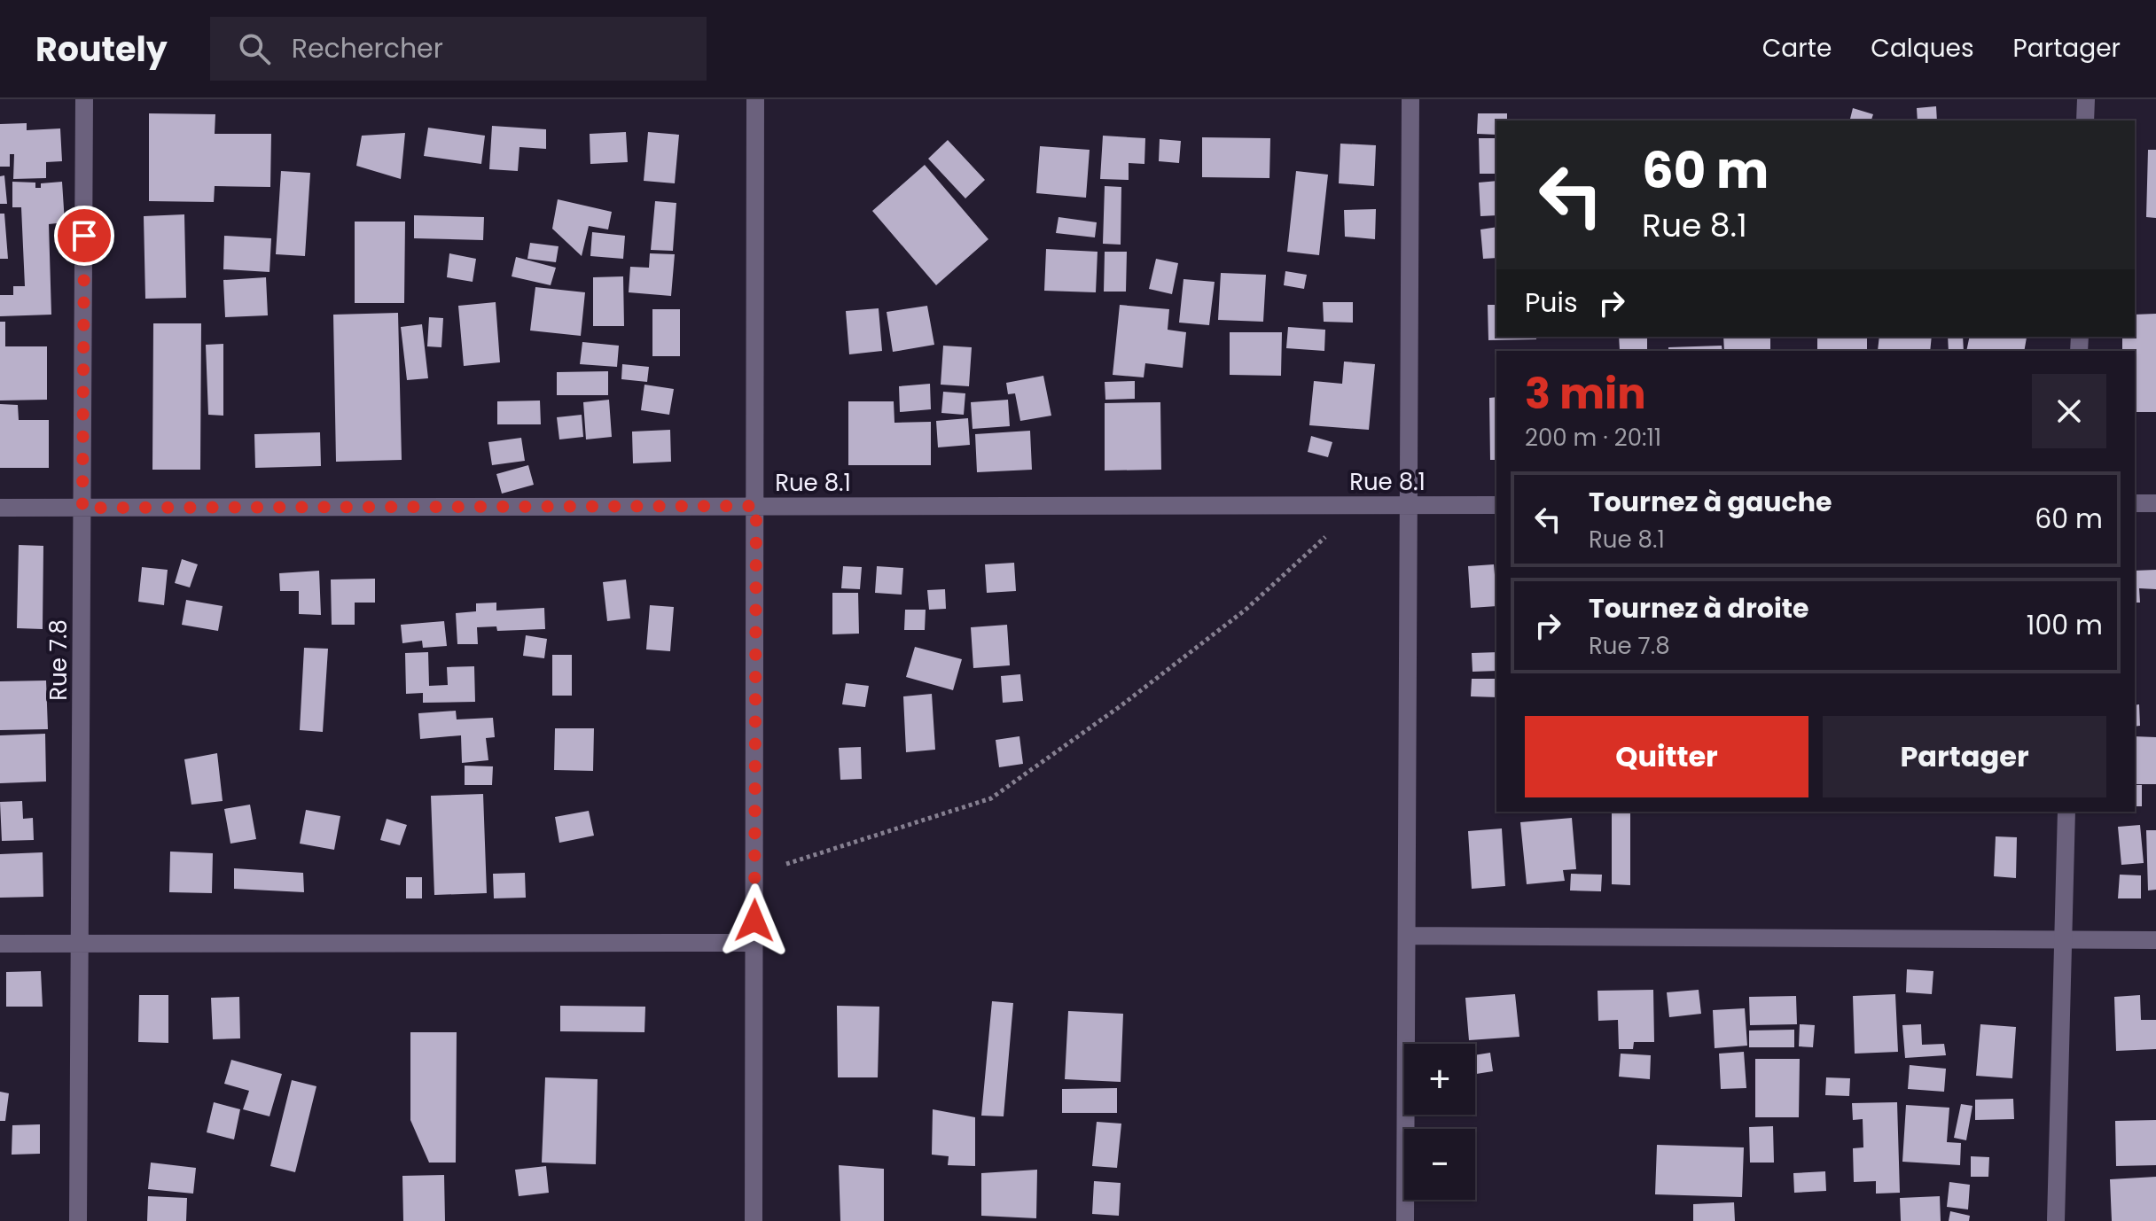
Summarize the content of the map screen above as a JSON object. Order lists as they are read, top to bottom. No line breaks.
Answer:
{"streets":{"street":["Rue 8.1","Rue 7.8"]},"crossings":[["Rue 8.1","Rue 7.8"]],"page":{"header":"Routely","search":"Rechercher","nav":["Carte","Calques","Partager"],"turn":["60 m","Rue 8.1"],"then":"Puis","heading":["3 min","200 m · 20:11"],"list":[{"name":"Tournez à gauche","note":"Rue 8.1","value":"60 m"},{"name":"Tournez à droite","note":"Rue 7.8","value":"100 m"}],"buttons":["Quitter","Partager"],"map_buttons":["+","−"]}}
